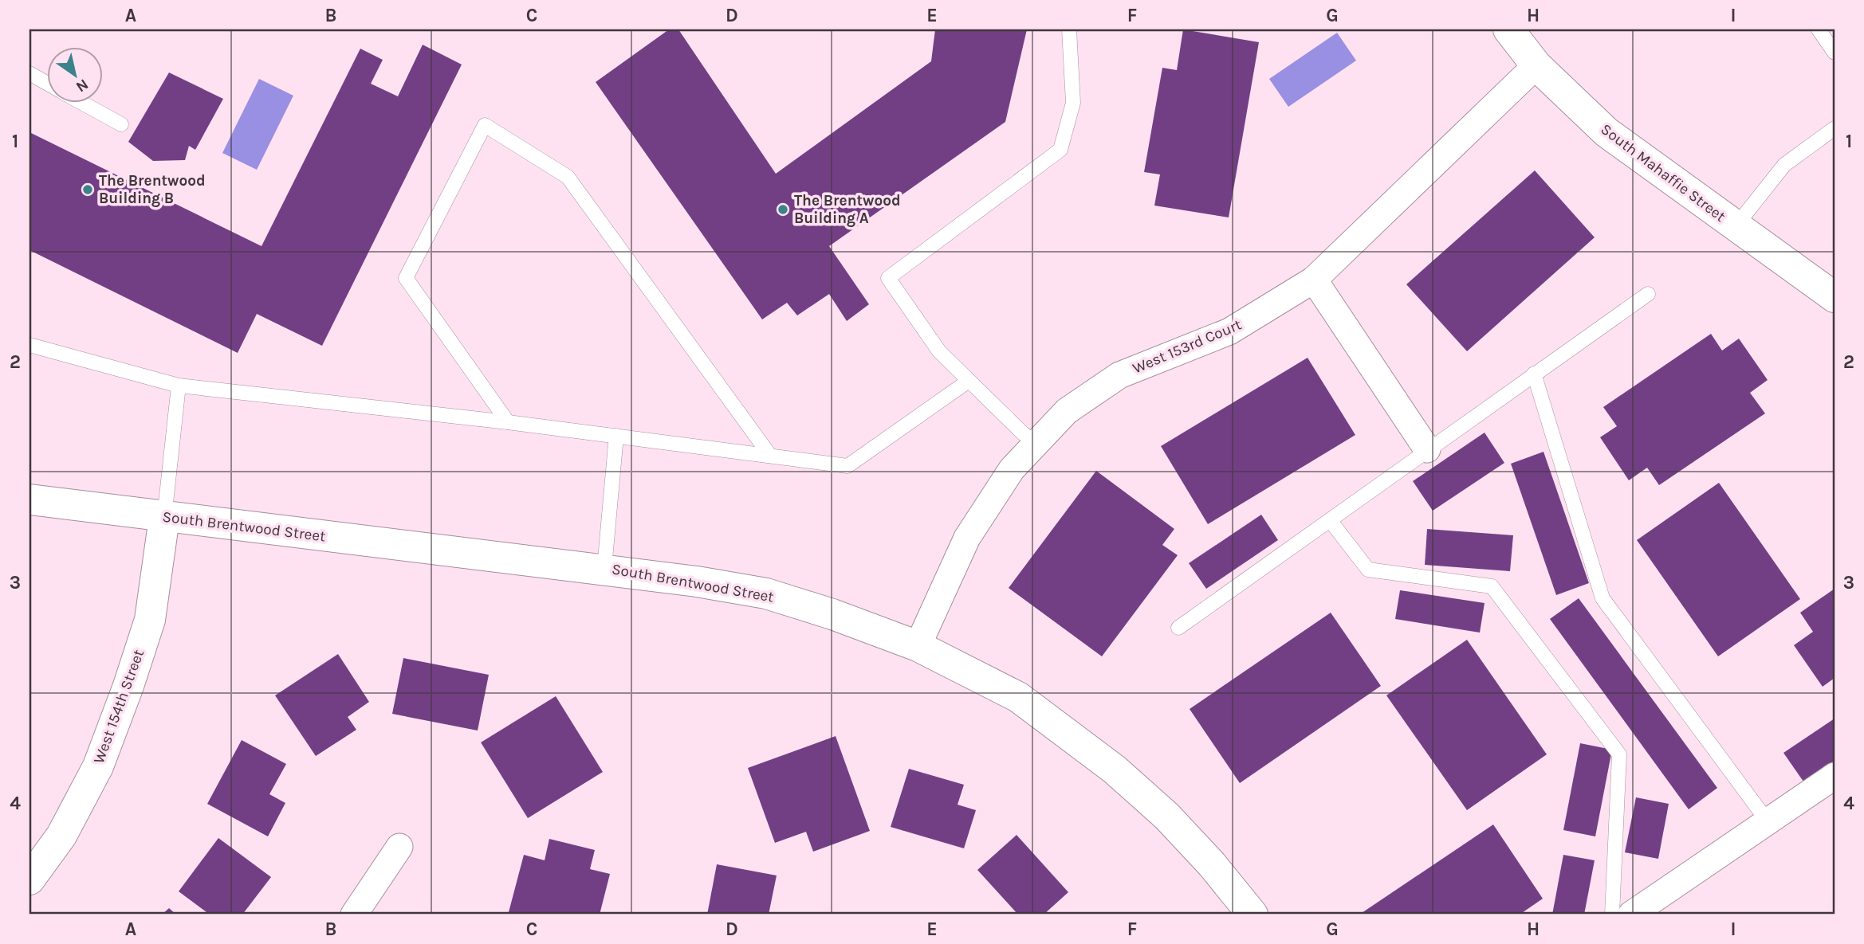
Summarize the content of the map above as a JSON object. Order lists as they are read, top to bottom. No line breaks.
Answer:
{"streets":{"street":["South Mahaffie Street","West 153rd Court","South Brentwood Street","West 154th Street"]},"crossings":[["South Mahaffie Street","West 153rd Court"],["West 153rd Court","South Brentwood Street"],["South Brentwood Street","West 154th Street"]],"places":["The Brentwood Building B","The Brentwood Building A"],"north":"bottom right","grid":{"columns":["A","B","C","D","E","F","G","H","I"],"rows":["1","2","3","4"]}}
